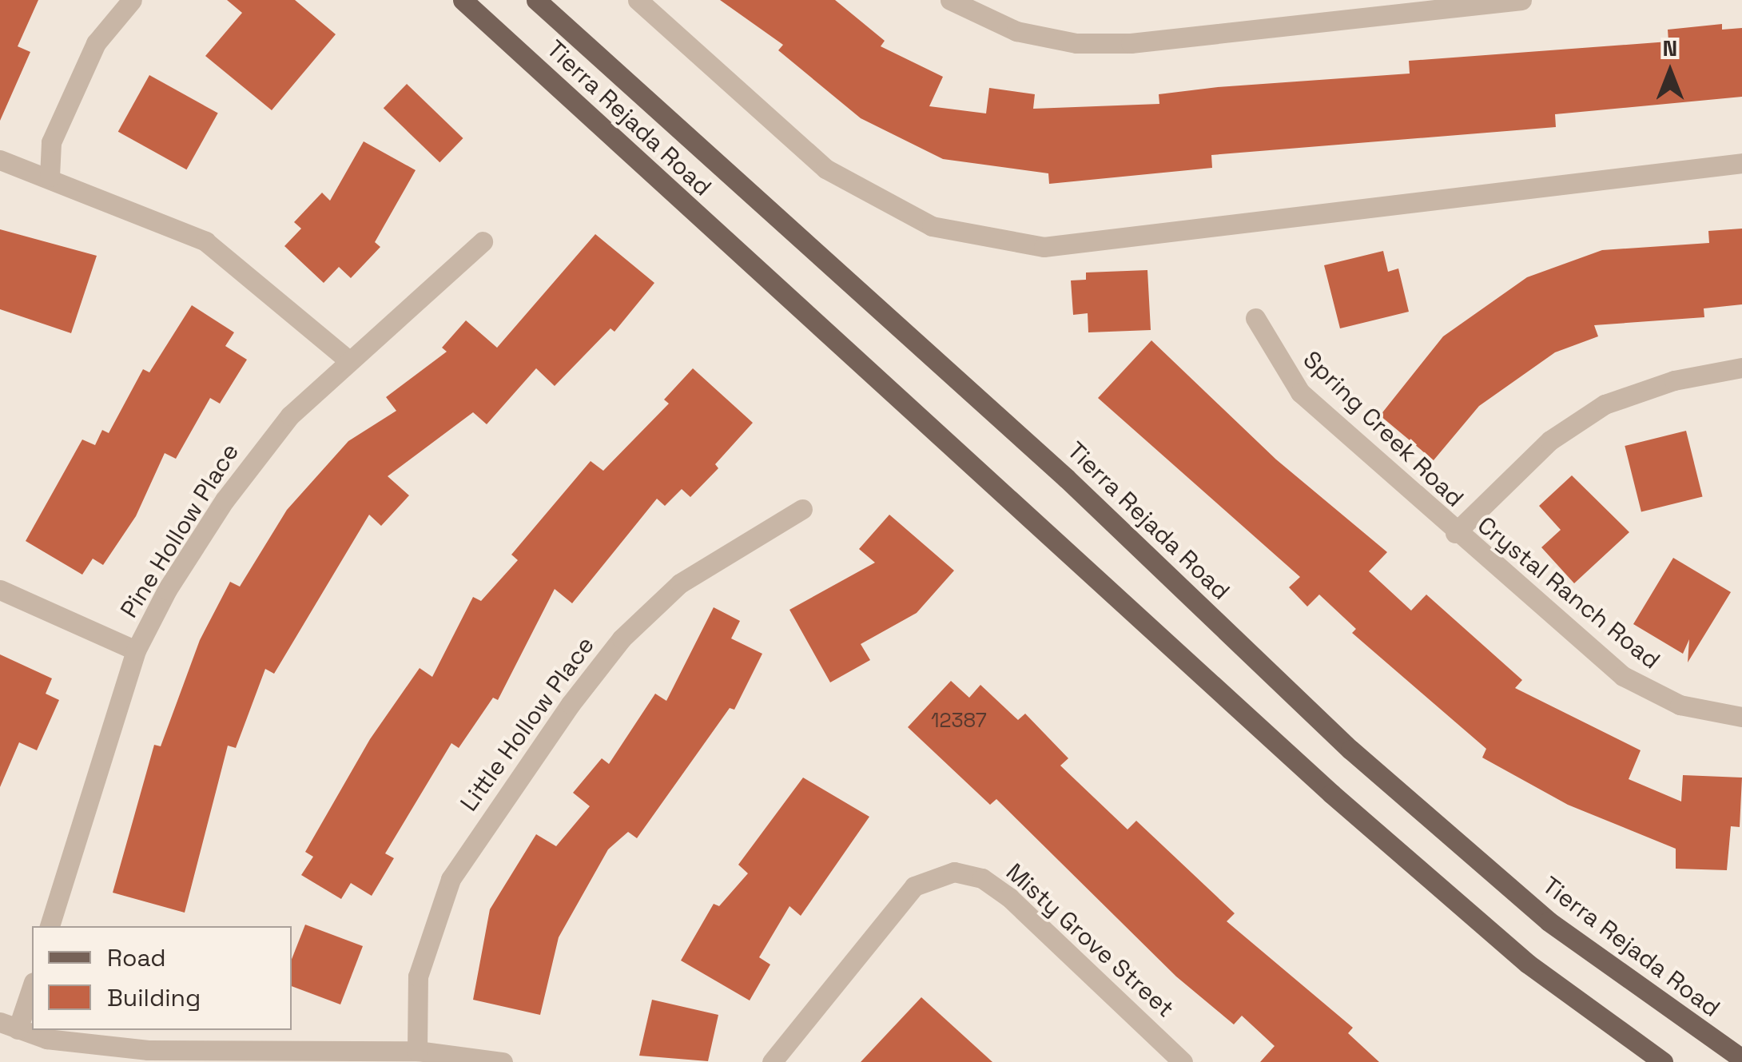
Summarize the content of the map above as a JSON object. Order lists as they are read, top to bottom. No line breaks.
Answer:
{"streets":{"main road":["Tierra Rejada Road"],"street":["Spring Creek Road","Pine Hollow Place","Crystal Ranch Road","Little Hollow Place","Misty Grove Street"]},"crossings":[["Spring Creek Road","Crystal Ranch Road"]],"house_numbers":["12387"],"legend":["Road","Building"],"north":"top"}
